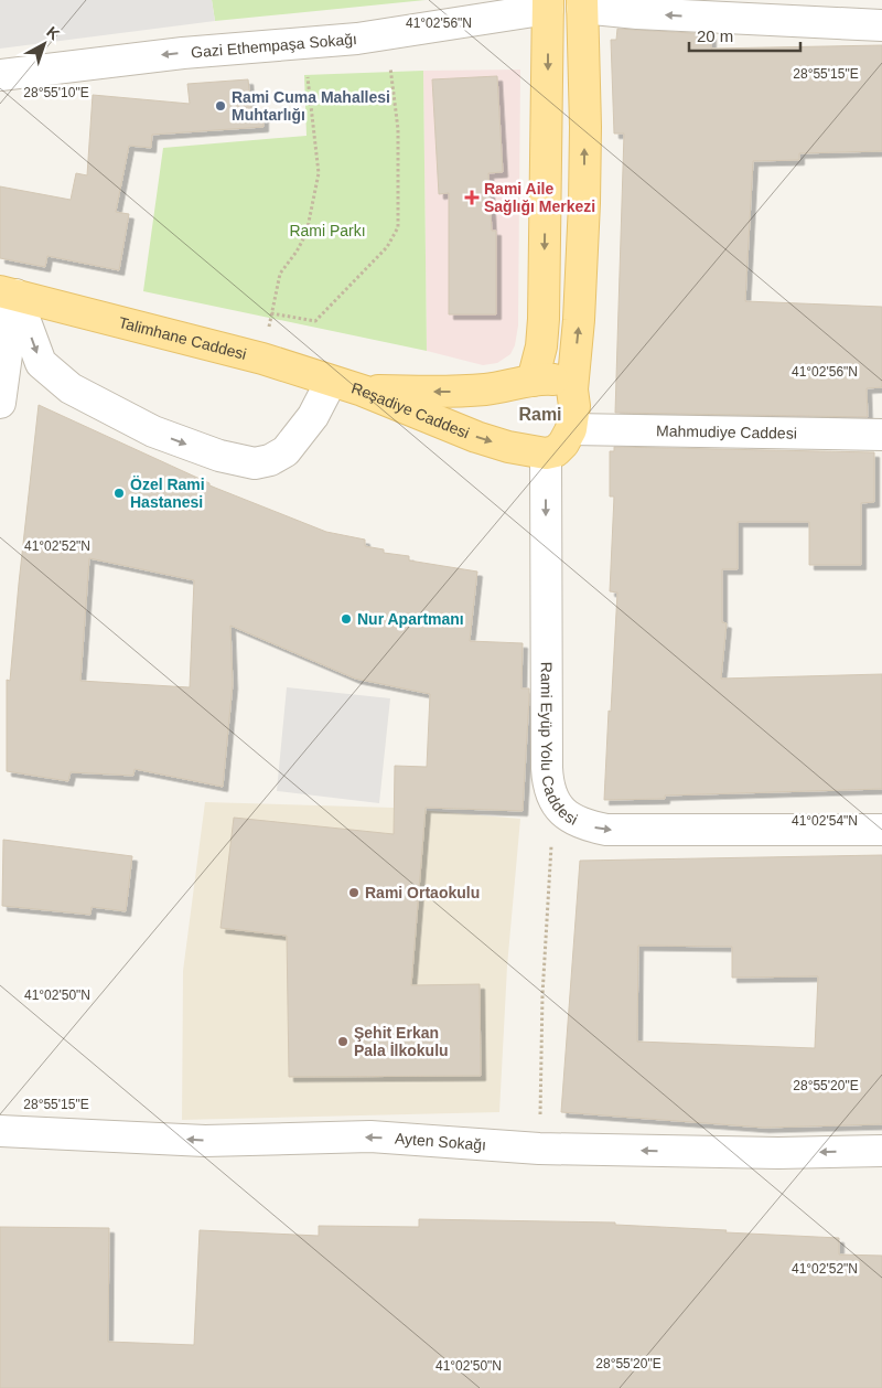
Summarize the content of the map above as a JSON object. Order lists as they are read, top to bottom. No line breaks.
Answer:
{"streets":{"main road":["Talimhane Caddesi","Reşadiye Caddesi"],"street":["Gazi Ethempaşa Sokağı","Mahmudiye Caddesi","Rami Eyüp Yolu Caddesi","Ayten Sokağı"]},"crossings":[["Talimhane Caddesi","Reşadiye Caddesi"],["Reşadiye Caddesi","Rami Eyüp Yolu Caddesi"]],"one_way":["Gazi Ethempaşa Sokağı","Ayten Sokağı"],"districts":["Rami"],"parks":["Rami Parkı"],"places":{"other":["Rami Cuma Mahallesi Muhtarlığı","Özel Rami Hastanesi","Nur Apartmanı","Rami Ortaokulu","Şehit Erkan Pala İlkokulu"],"health":["Rami Aile Sağlığı Merkezi"]},"scale_bar":"20 m","north":"top right","coordinates":["41°02'56\"N","28°55'15\"E","28°55'10\"E","41°02'52\"N","41°02'54\"N","41°02'50\"N","28°55'20\"E"]}
